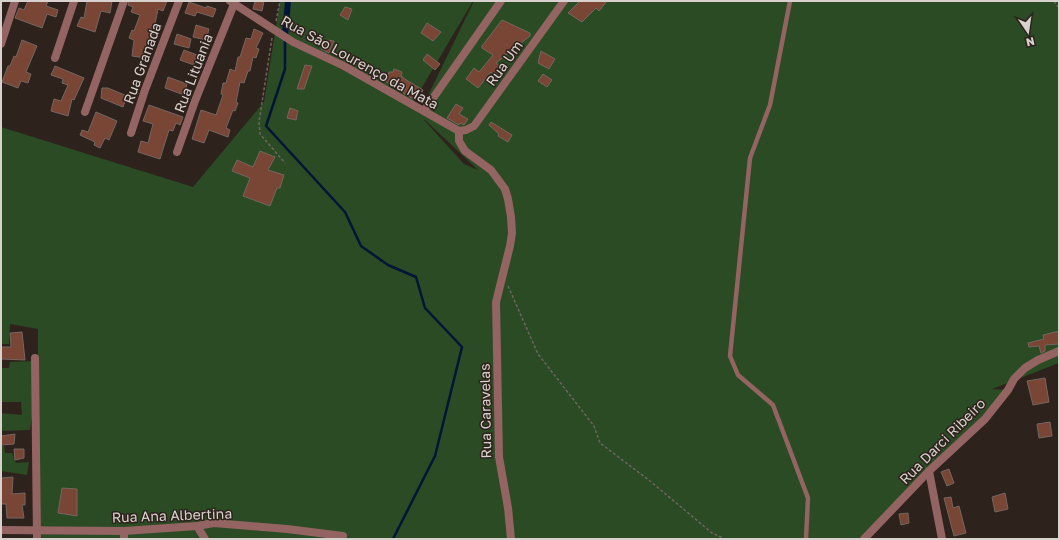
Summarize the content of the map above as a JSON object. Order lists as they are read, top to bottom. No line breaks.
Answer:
{"streets":{"street":["Rua São Lourenço da Mata","Rua Granada","Rua Um","Rua Lituania","Rua Caravelas","Rua Darci Ribeiro","Rua Ana Albertina"]},"crossings":[["Rua São Lourenço da Mata","Rua Um"],["Rua São Lourenço da Mata","Rua Lituania"],["Rua São Lourenço da Mata","Rua Caravelas"],["Rua Um","Rua Caravelas"]],"north":"bottom"}
